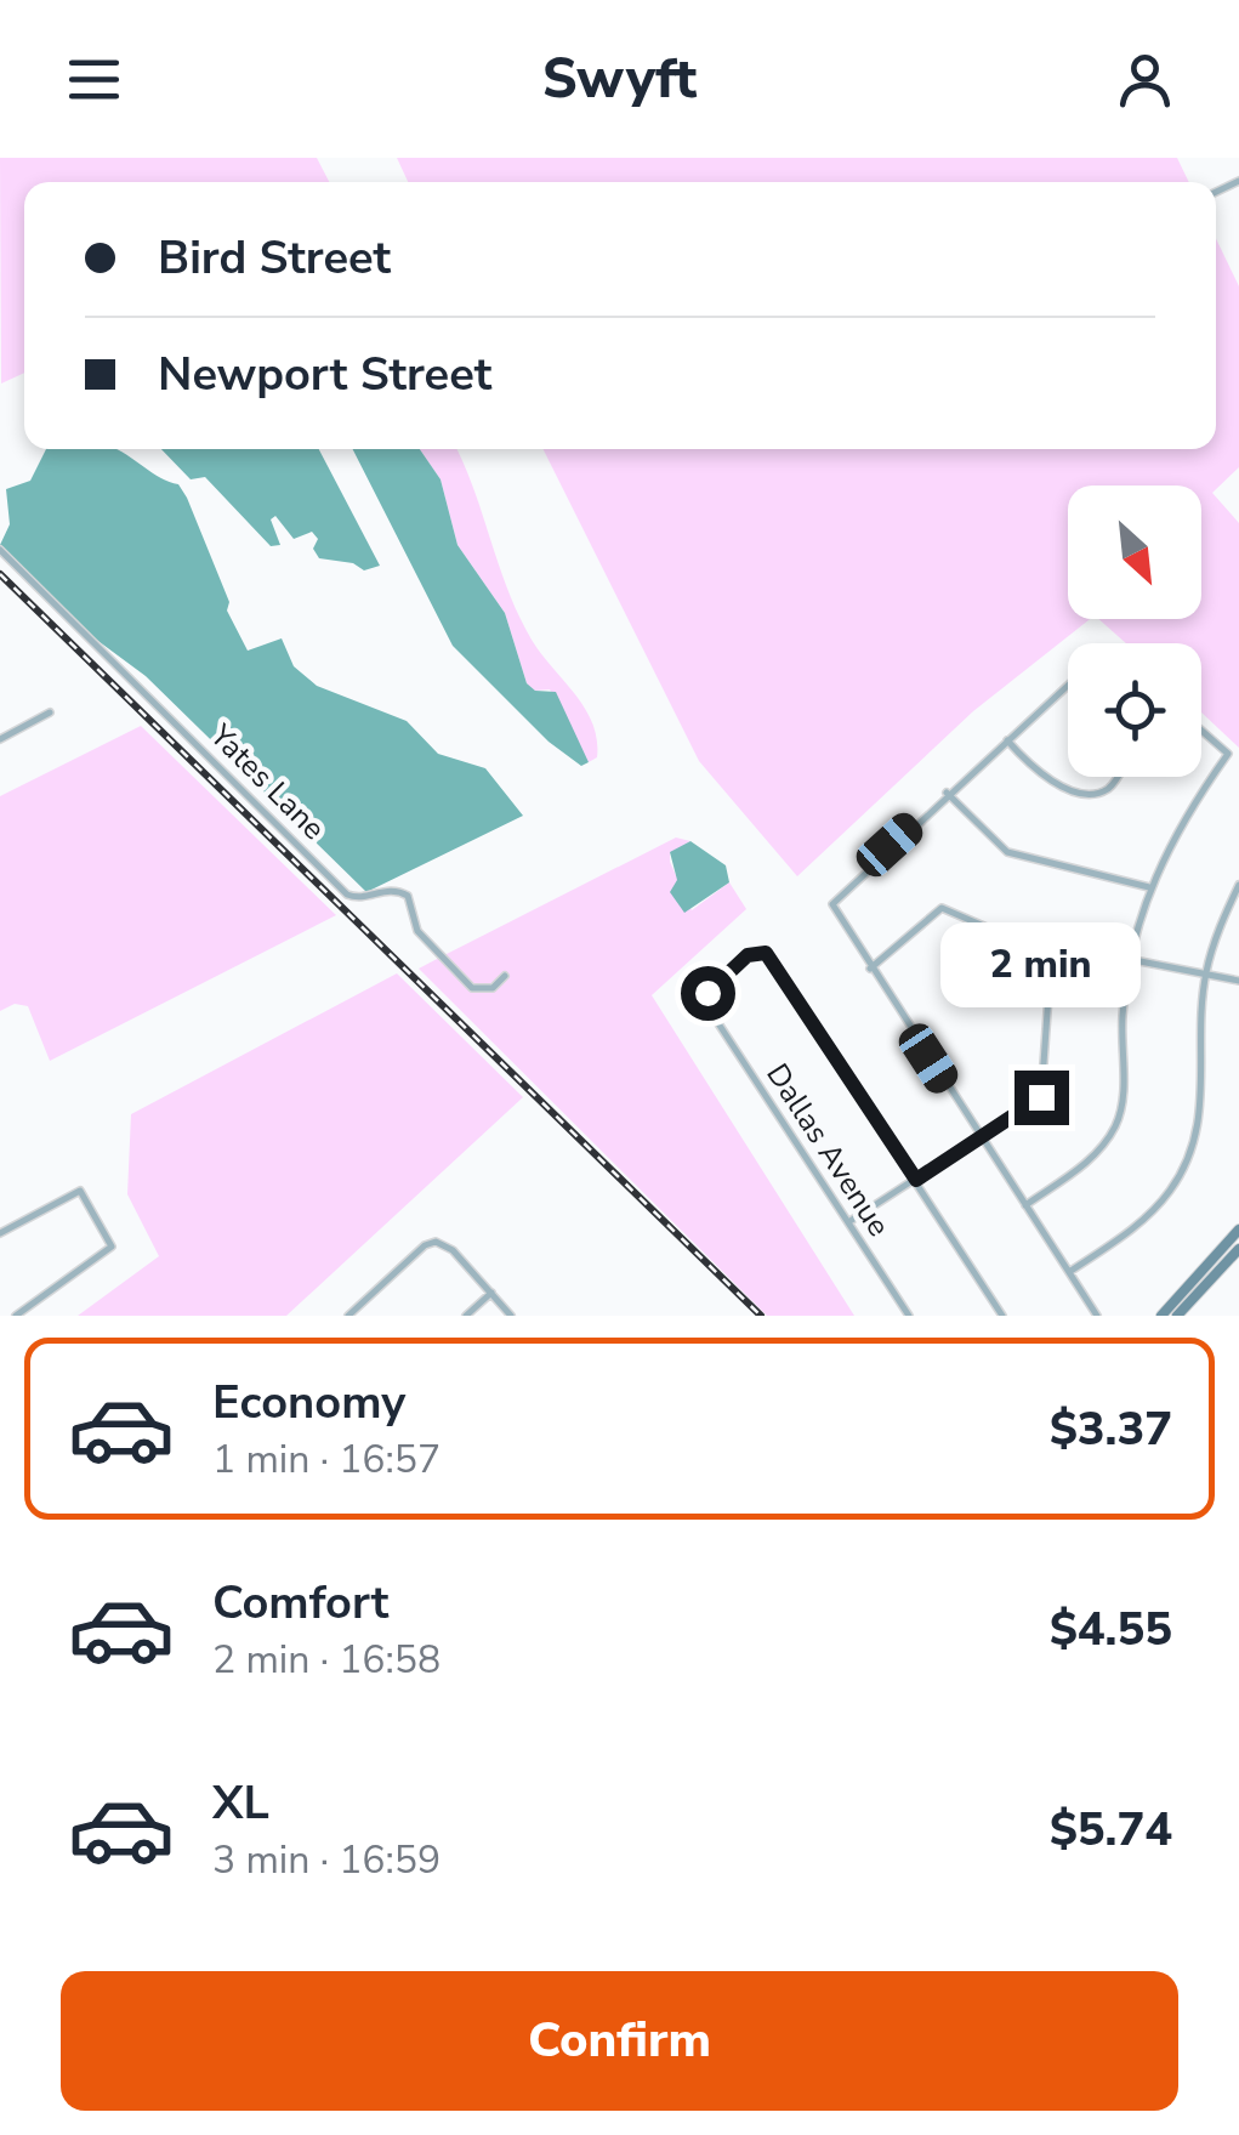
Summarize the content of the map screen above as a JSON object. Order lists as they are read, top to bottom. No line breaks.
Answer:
{"streets":{"street":["Yates Lane","Dallas Avenue"]},"north":"bottom right","page":{"header":"Swyft","banner":["Bird Street","Newport Street"],"bubble":"2 min","list":[{"name":"Economy","note":"1 min · 16:57","value":"$3.37"},{"name":"Comfort","note":"2 min · 16:58","value":"$4.55"},{"name":"XL","note":"3 min · 16:59","value":"$5.74"}],"buttons":"Confirm"}}
